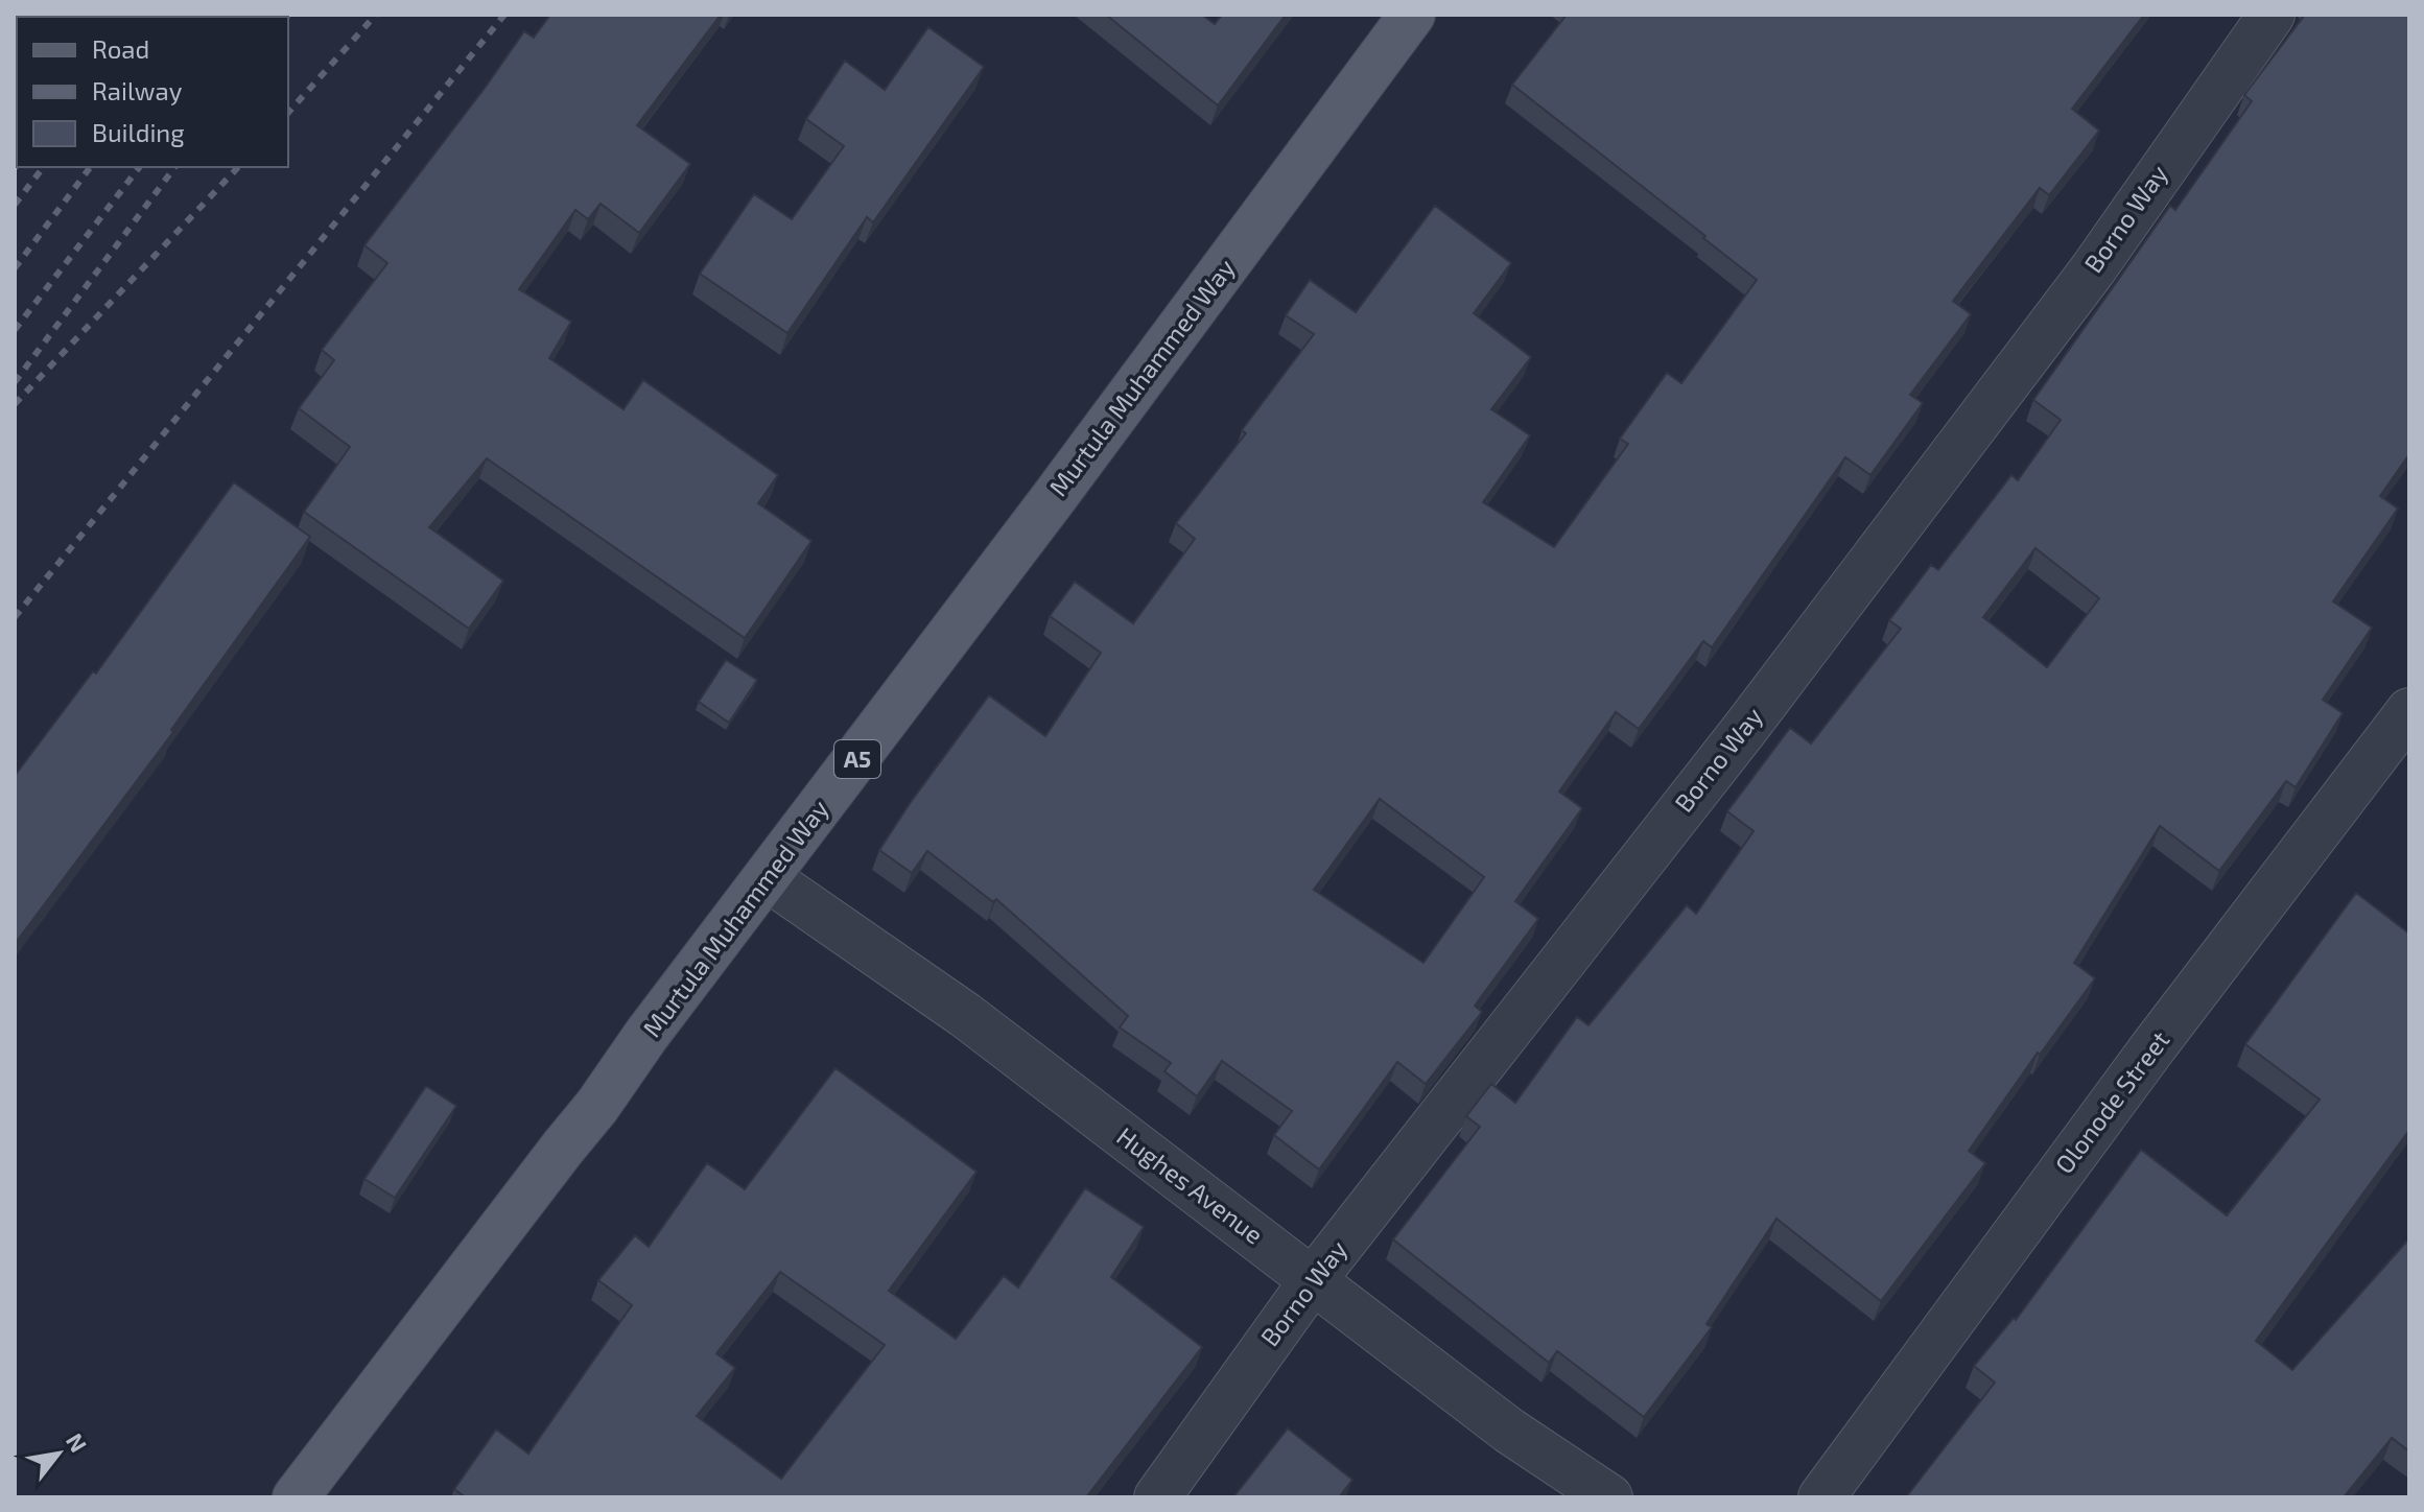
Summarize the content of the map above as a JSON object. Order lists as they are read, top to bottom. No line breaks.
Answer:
{"streets":{"main road":["Murtula Muhammed Way","A5"],"street":["Borno Way","Olonode Street","Hughes Avenue"]},"crossings":[["Borno Way","Hughes Avenue"],["Murtula Muhammed Way","Hughes Avenue"]],"legend":["Road","Railway","Building"],"north":"top right"}
